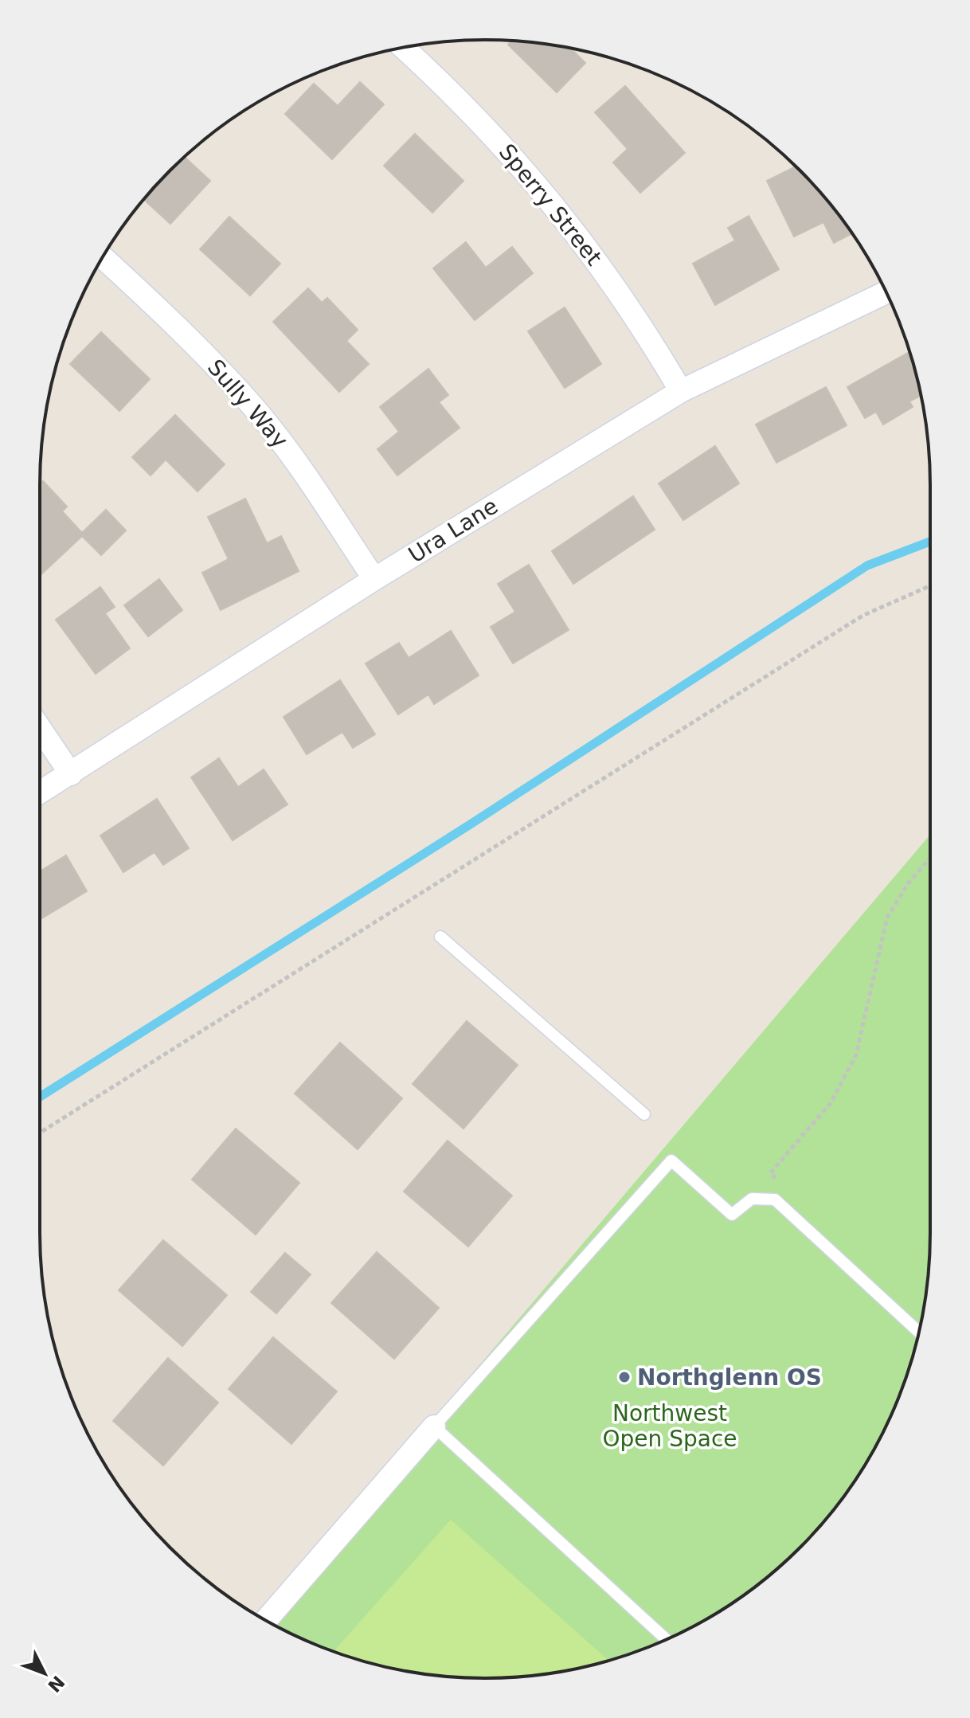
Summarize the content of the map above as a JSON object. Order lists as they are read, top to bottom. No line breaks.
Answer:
{"streets":{"street":["Sperry Street","Sully Way","Ura Lane"]},"crossings":[["Sperry Street","Ura Lane"],["Sully Way","Ura Lane"]],"parks":["Northwest Open Space"],"places":["Northglenn OS"],"north":"bottom right"}
